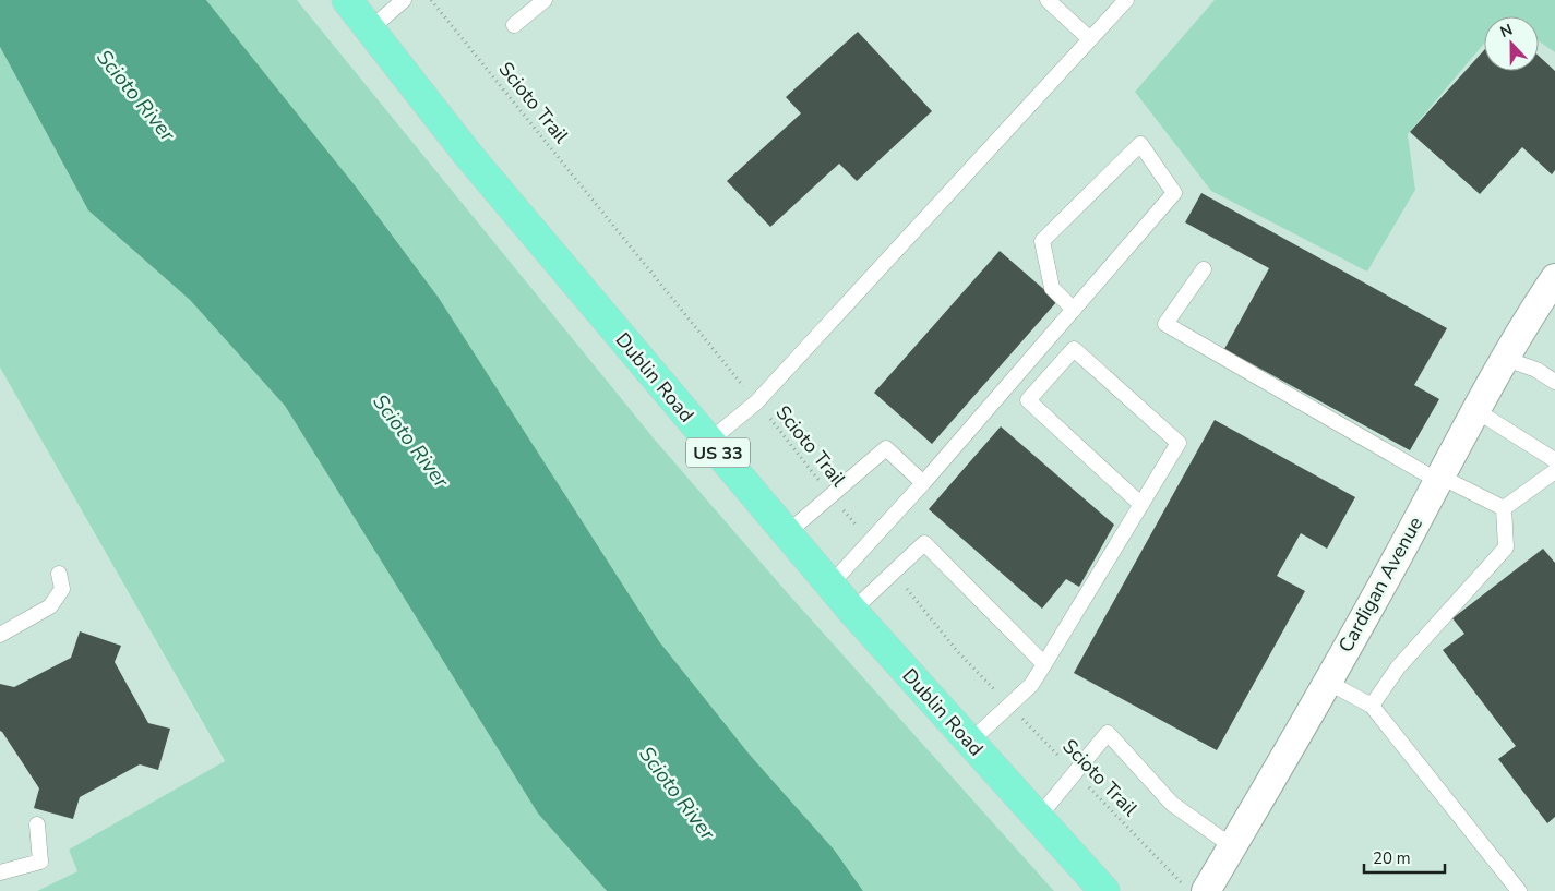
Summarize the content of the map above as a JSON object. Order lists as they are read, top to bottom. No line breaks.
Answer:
{"streets":{"main road":["Dublin Road","US 33"],"street":["Cardigan Avenue"],"path":["Scioto Trail"]},"crossings":[["Scioto Trail","Cardigan Avenue"]],"water":["Scioto River"],"scale_bar":"20 m","north":"top"}
